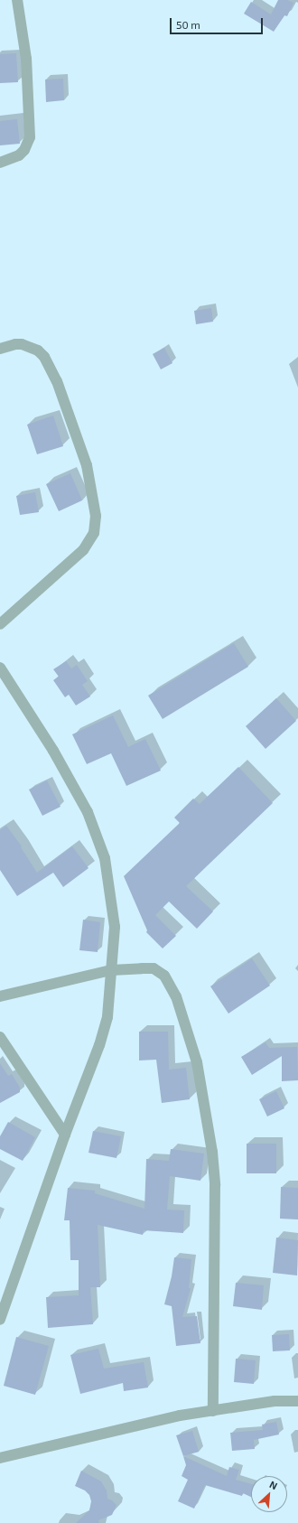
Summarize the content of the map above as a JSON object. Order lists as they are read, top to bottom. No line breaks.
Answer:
{"scale_bar":"50 m","north":"top right"}
